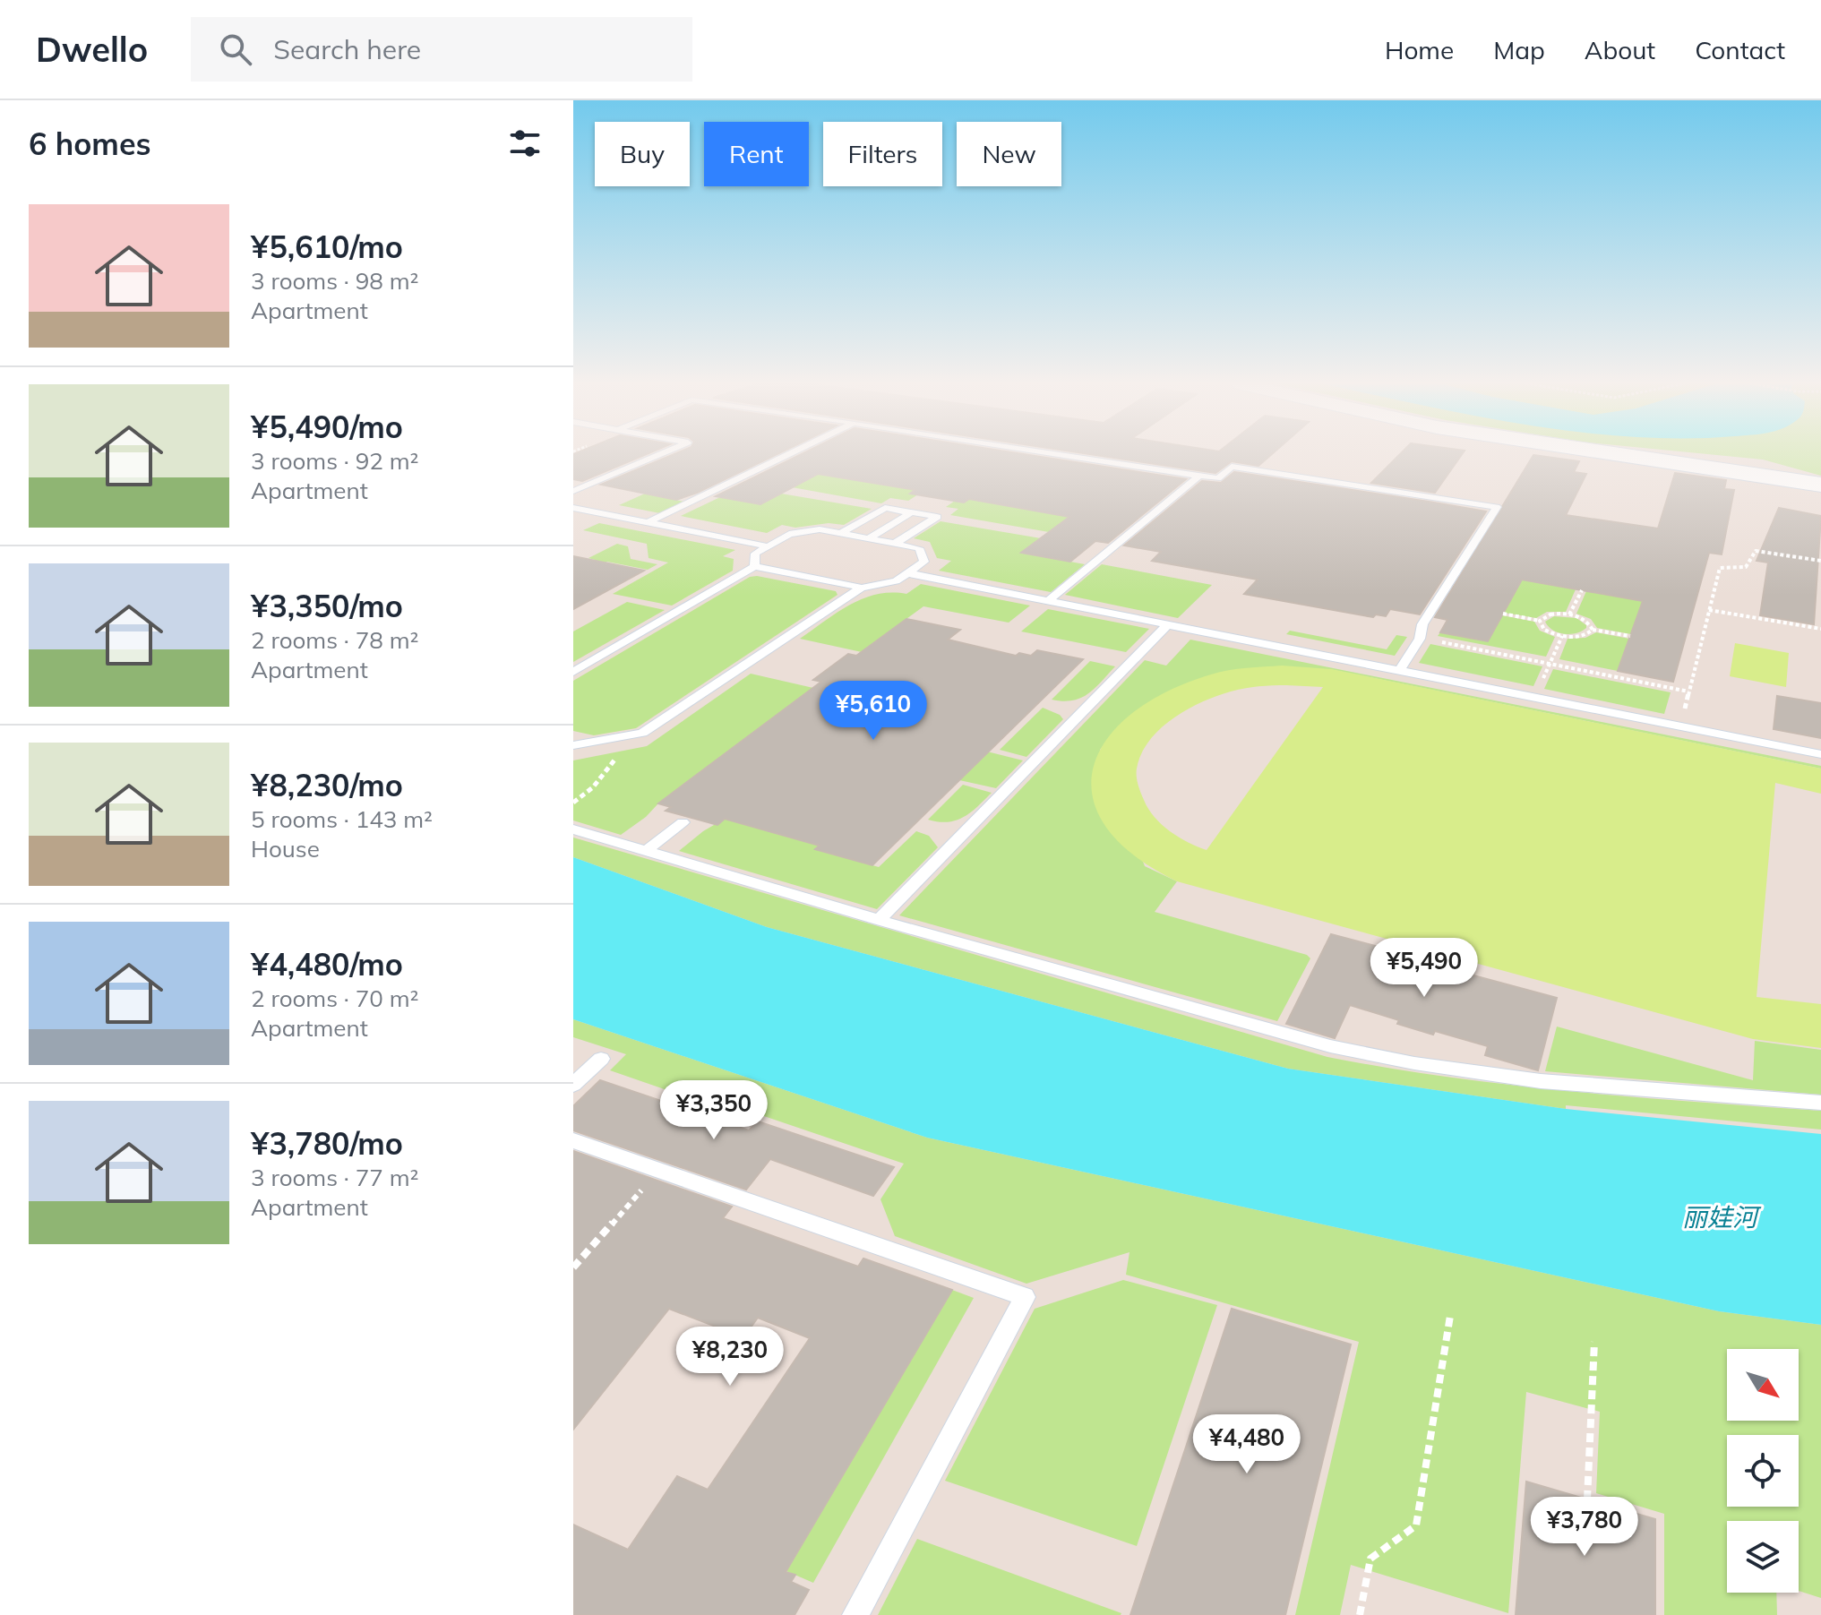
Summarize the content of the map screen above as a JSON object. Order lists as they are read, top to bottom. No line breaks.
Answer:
{"water":["丽娃河"],"north":"bottom right","page":{"header":"Dwello","search":"Search here","nav":["Home","Map","About","Contact"],"heading":"6 homes","chip":["Buy","Rent","Filters","New"],"list":[{"name":"¥5,610/mo","note":"3 rooms · 98 m² · Apartment"},{"name":"¥5,490/mo","note":"3 rooms · 92 m² · Apartment"},{"name":"¥3,350/mo","note":"2 rooms · 78 m² · Apartment"},{"name":"¥8,230/mo","note":"5 rooms · 143 m² · House"},{"name":"¥4,480/mo","note":"2 rooms · 70 m² · Apartment"},{"name":"¥3,780/mo","note":"3 rooms · 77 m² · Apartment"}],"price":["¥5,610","¥5,490","¥3,350","¥8,230","¥4,480","¥3,780"]}}
